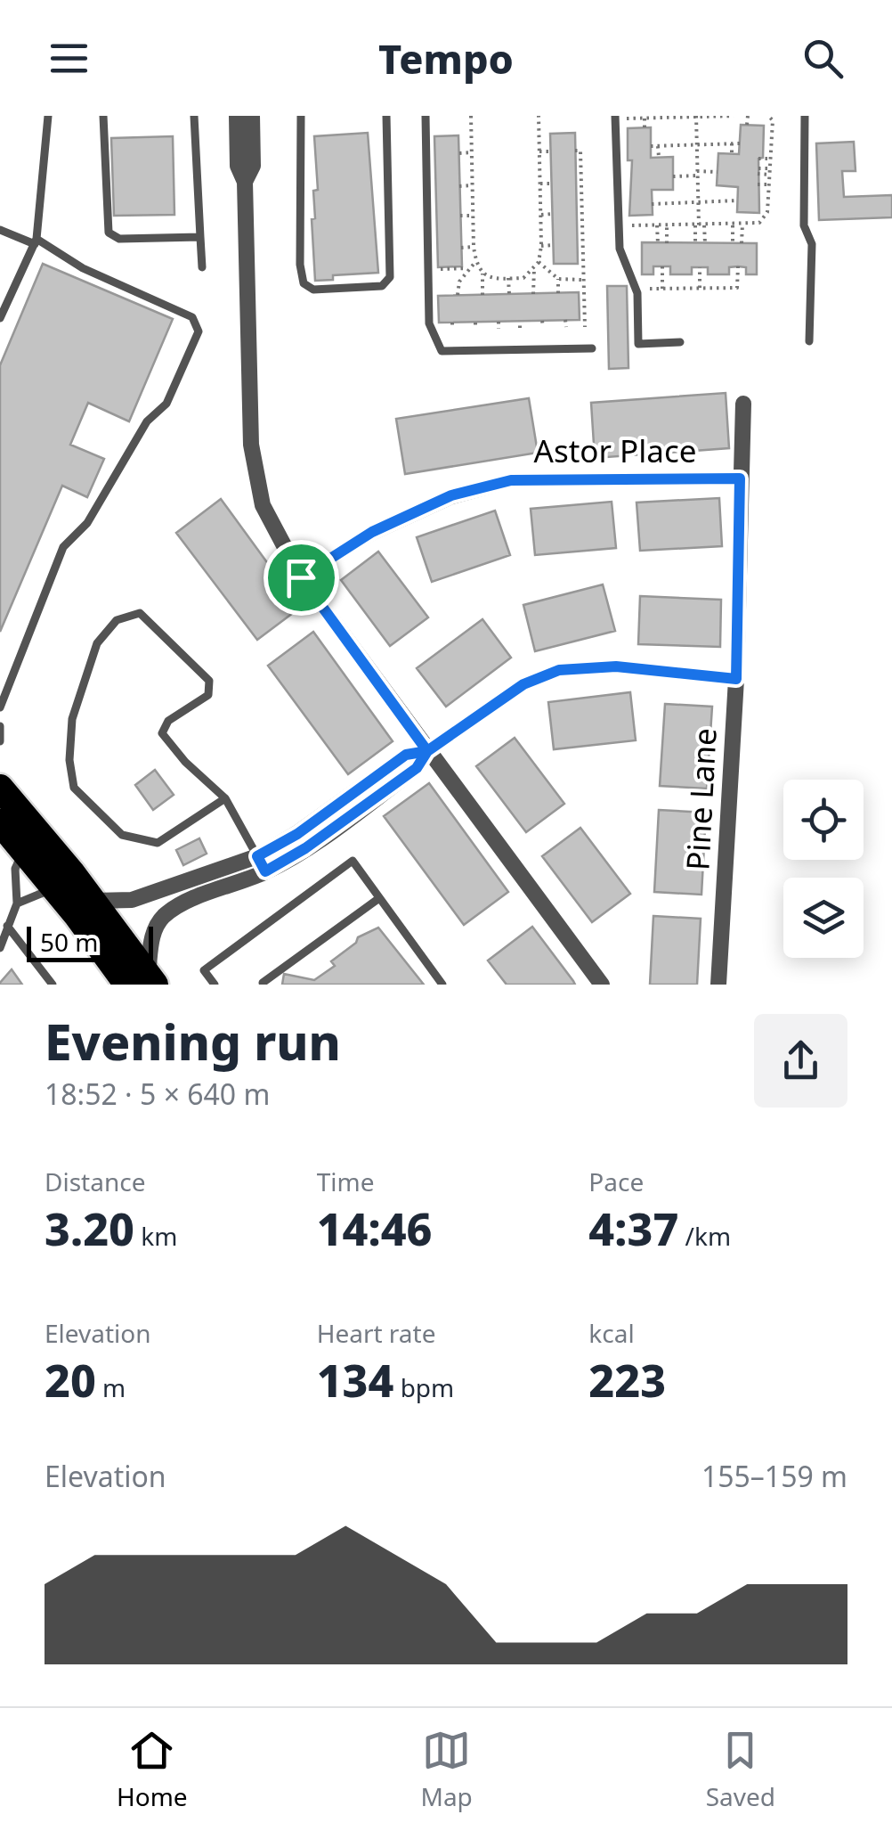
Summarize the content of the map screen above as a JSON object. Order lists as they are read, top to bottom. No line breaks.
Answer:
{"streets":{"street":["Astor Place","Pine Lane"]},"crossings":[["Astor Place","Pine Lane"]],"scale_bar":"50 m","page":{"header":"Tempo","scale":"50 m","heading":["Evening run","18:52 · 5 × 640 m"],"stats":[["Distance","3.20 km"],["Time","14:46"],["Pace","4:37 /km"],["Elevation","20 m"],["Heart rate","134 bpm"],["kcal","223"]],"chart":["Elevation","155–159 m"],"tabs":["Home","Map","Saved"]}}
